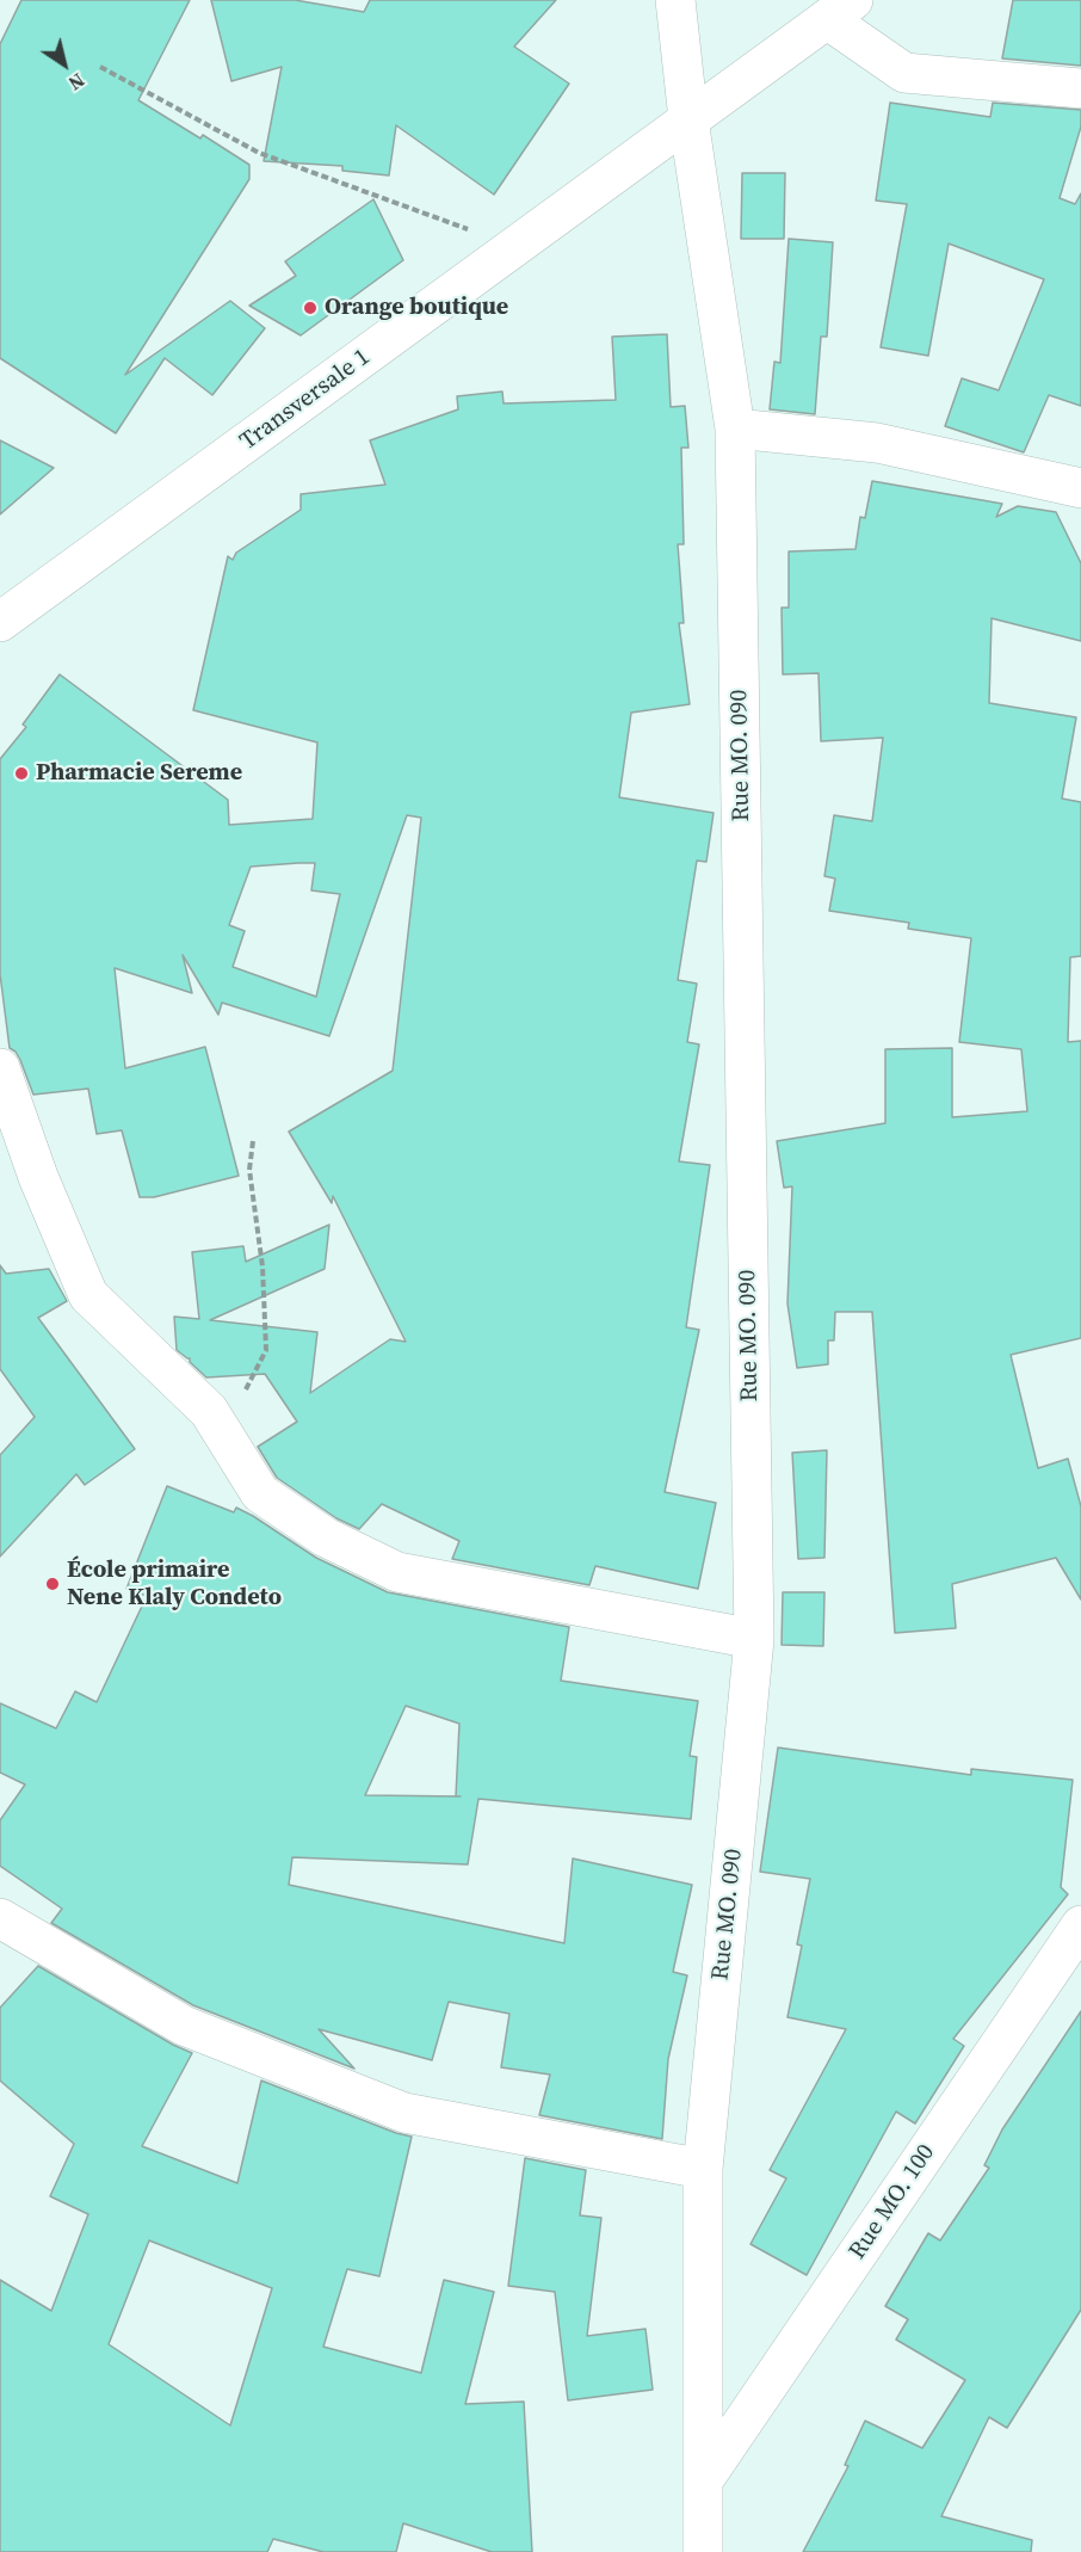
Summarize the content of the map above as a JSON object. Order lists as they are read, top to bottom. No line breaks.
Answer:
{"streets":{"street":["Transversale 1","Rue MO. 090","Rue MO. 100"]},"crossings":[["Transversale 1","Rue MO. 090"],["Rue MO. 090","Rue MO. 100"]],"places":["Orange boutique","Pharmacie Sereme","École primaire Nene Klaly Condeto"],"north":"bottom right"}
